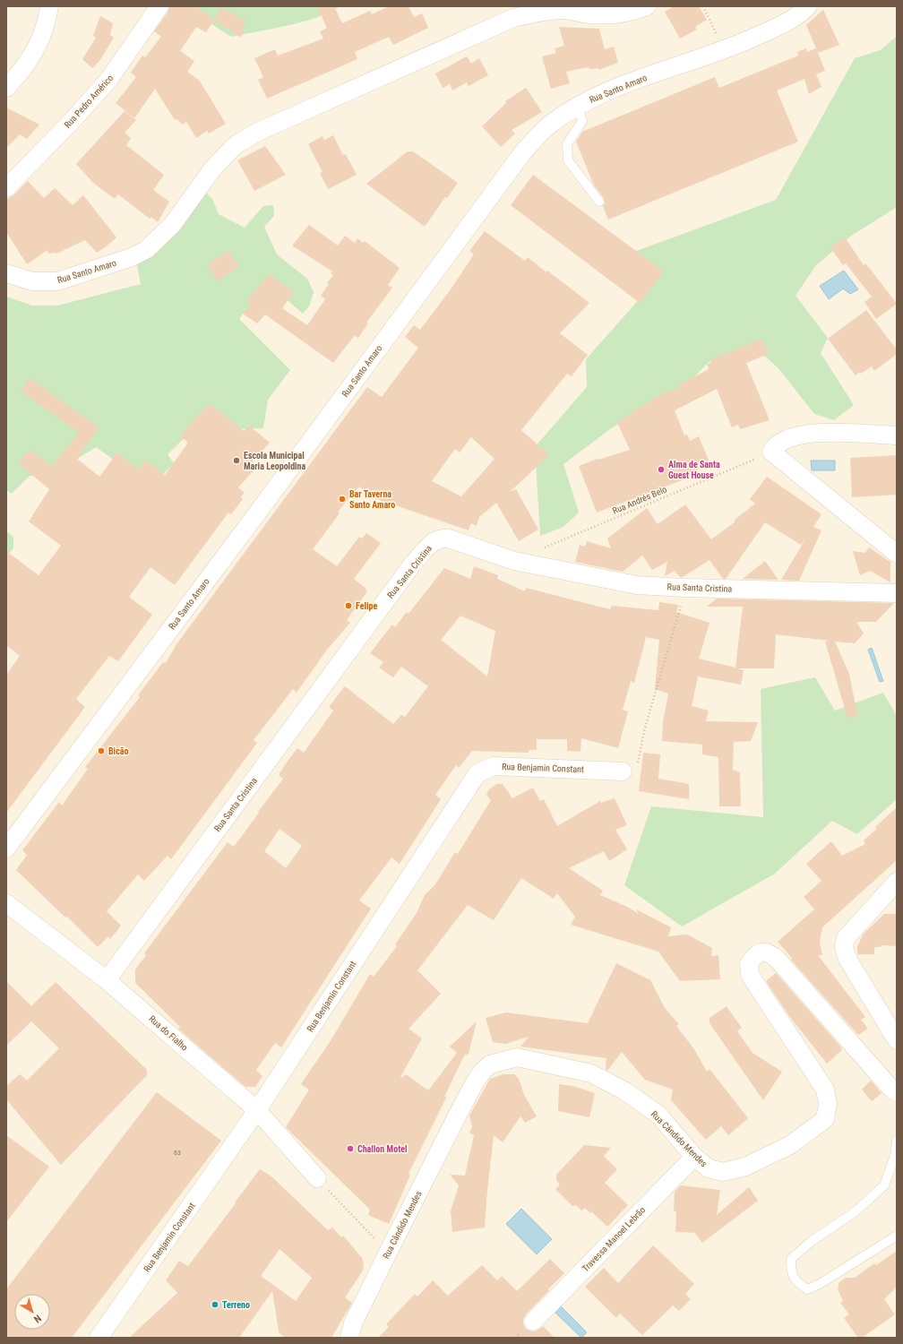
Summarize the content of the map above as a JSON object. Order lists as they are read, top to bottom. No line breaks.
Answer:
{"streets":{"street":["Rua Santo Amaro","Rua Pedro Américo","Rua Santa Cristina","Rua Benjamin Constant","Rua do Fialho","Rua Cândido Mendes","Travessa Manoel Lebrão"],"path":["Rua Andrés Belo"]},"crossings":[["Rua Santa Cristina","Rua do Fialho"],["Rua Benjamin Constant","Rua do Fialho"],["Rua Cândido Mendes","Travessa Manoel Lebrão"]],"places":["Escola Municipal Maria Leopoldina","Alma de Santa Guest House","Bar Taverna Santo Amaro","Felipe","Bicão","Challon Motel","Terreno"],"house_numbers":["63"],"north":"bottom right"}
